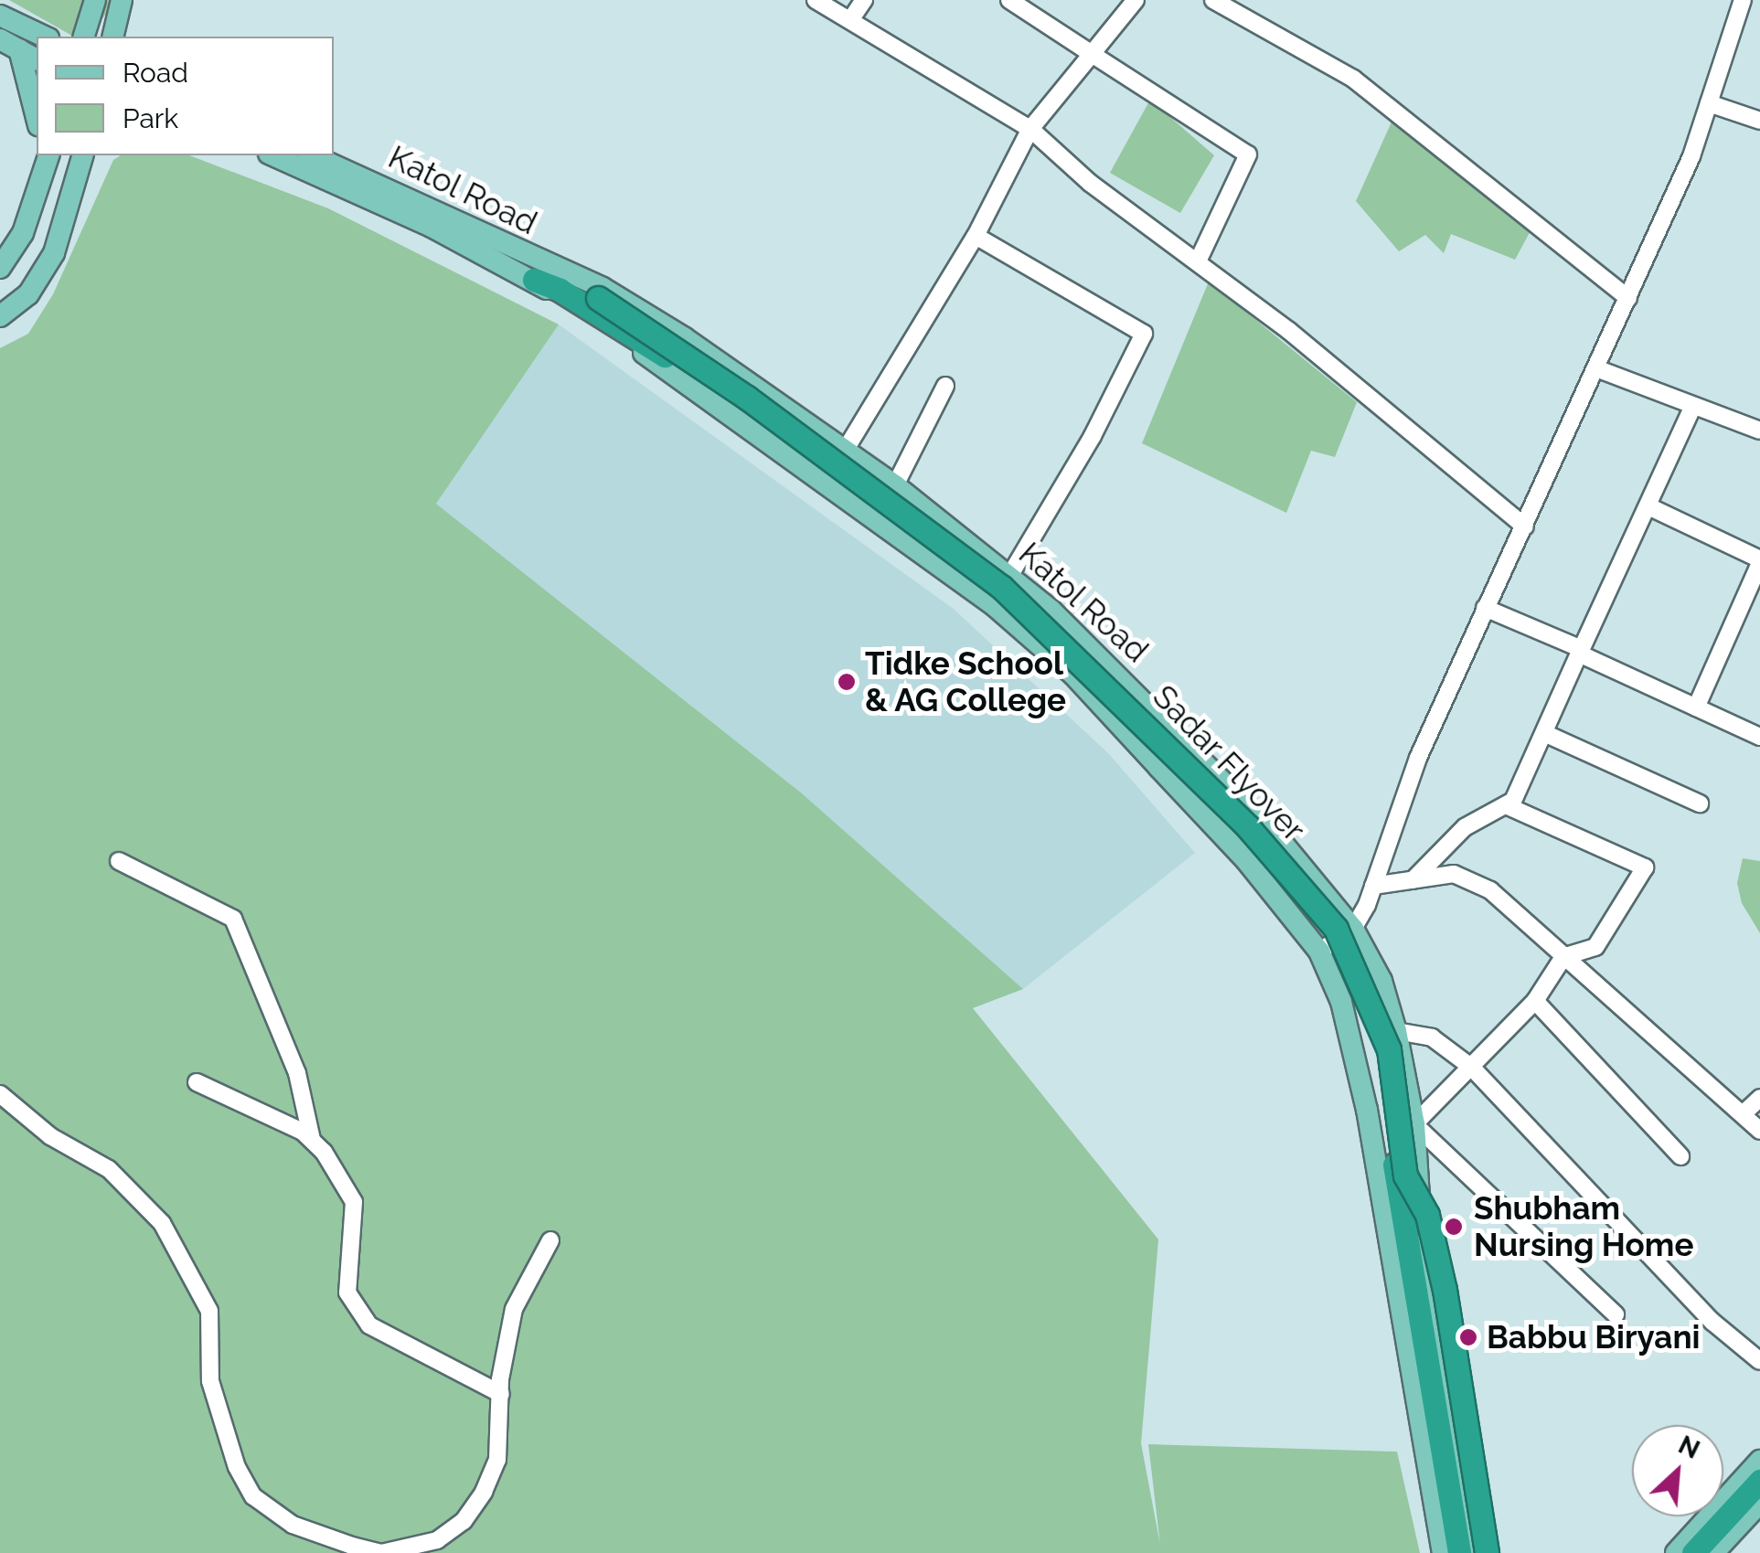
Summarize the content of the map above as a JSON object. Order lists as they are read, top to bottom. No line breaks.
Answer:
{"streets":{"highway":["Sadar Flyover"],"main road":["Katol Road"]},"crossings":[["Katol Road","Sadar Flyover"]],"places":["Tidke School & AG College","Shubham Nursing Home","Babbu Biryani"],"legend":["Road","Park"],"north":"top right"}
